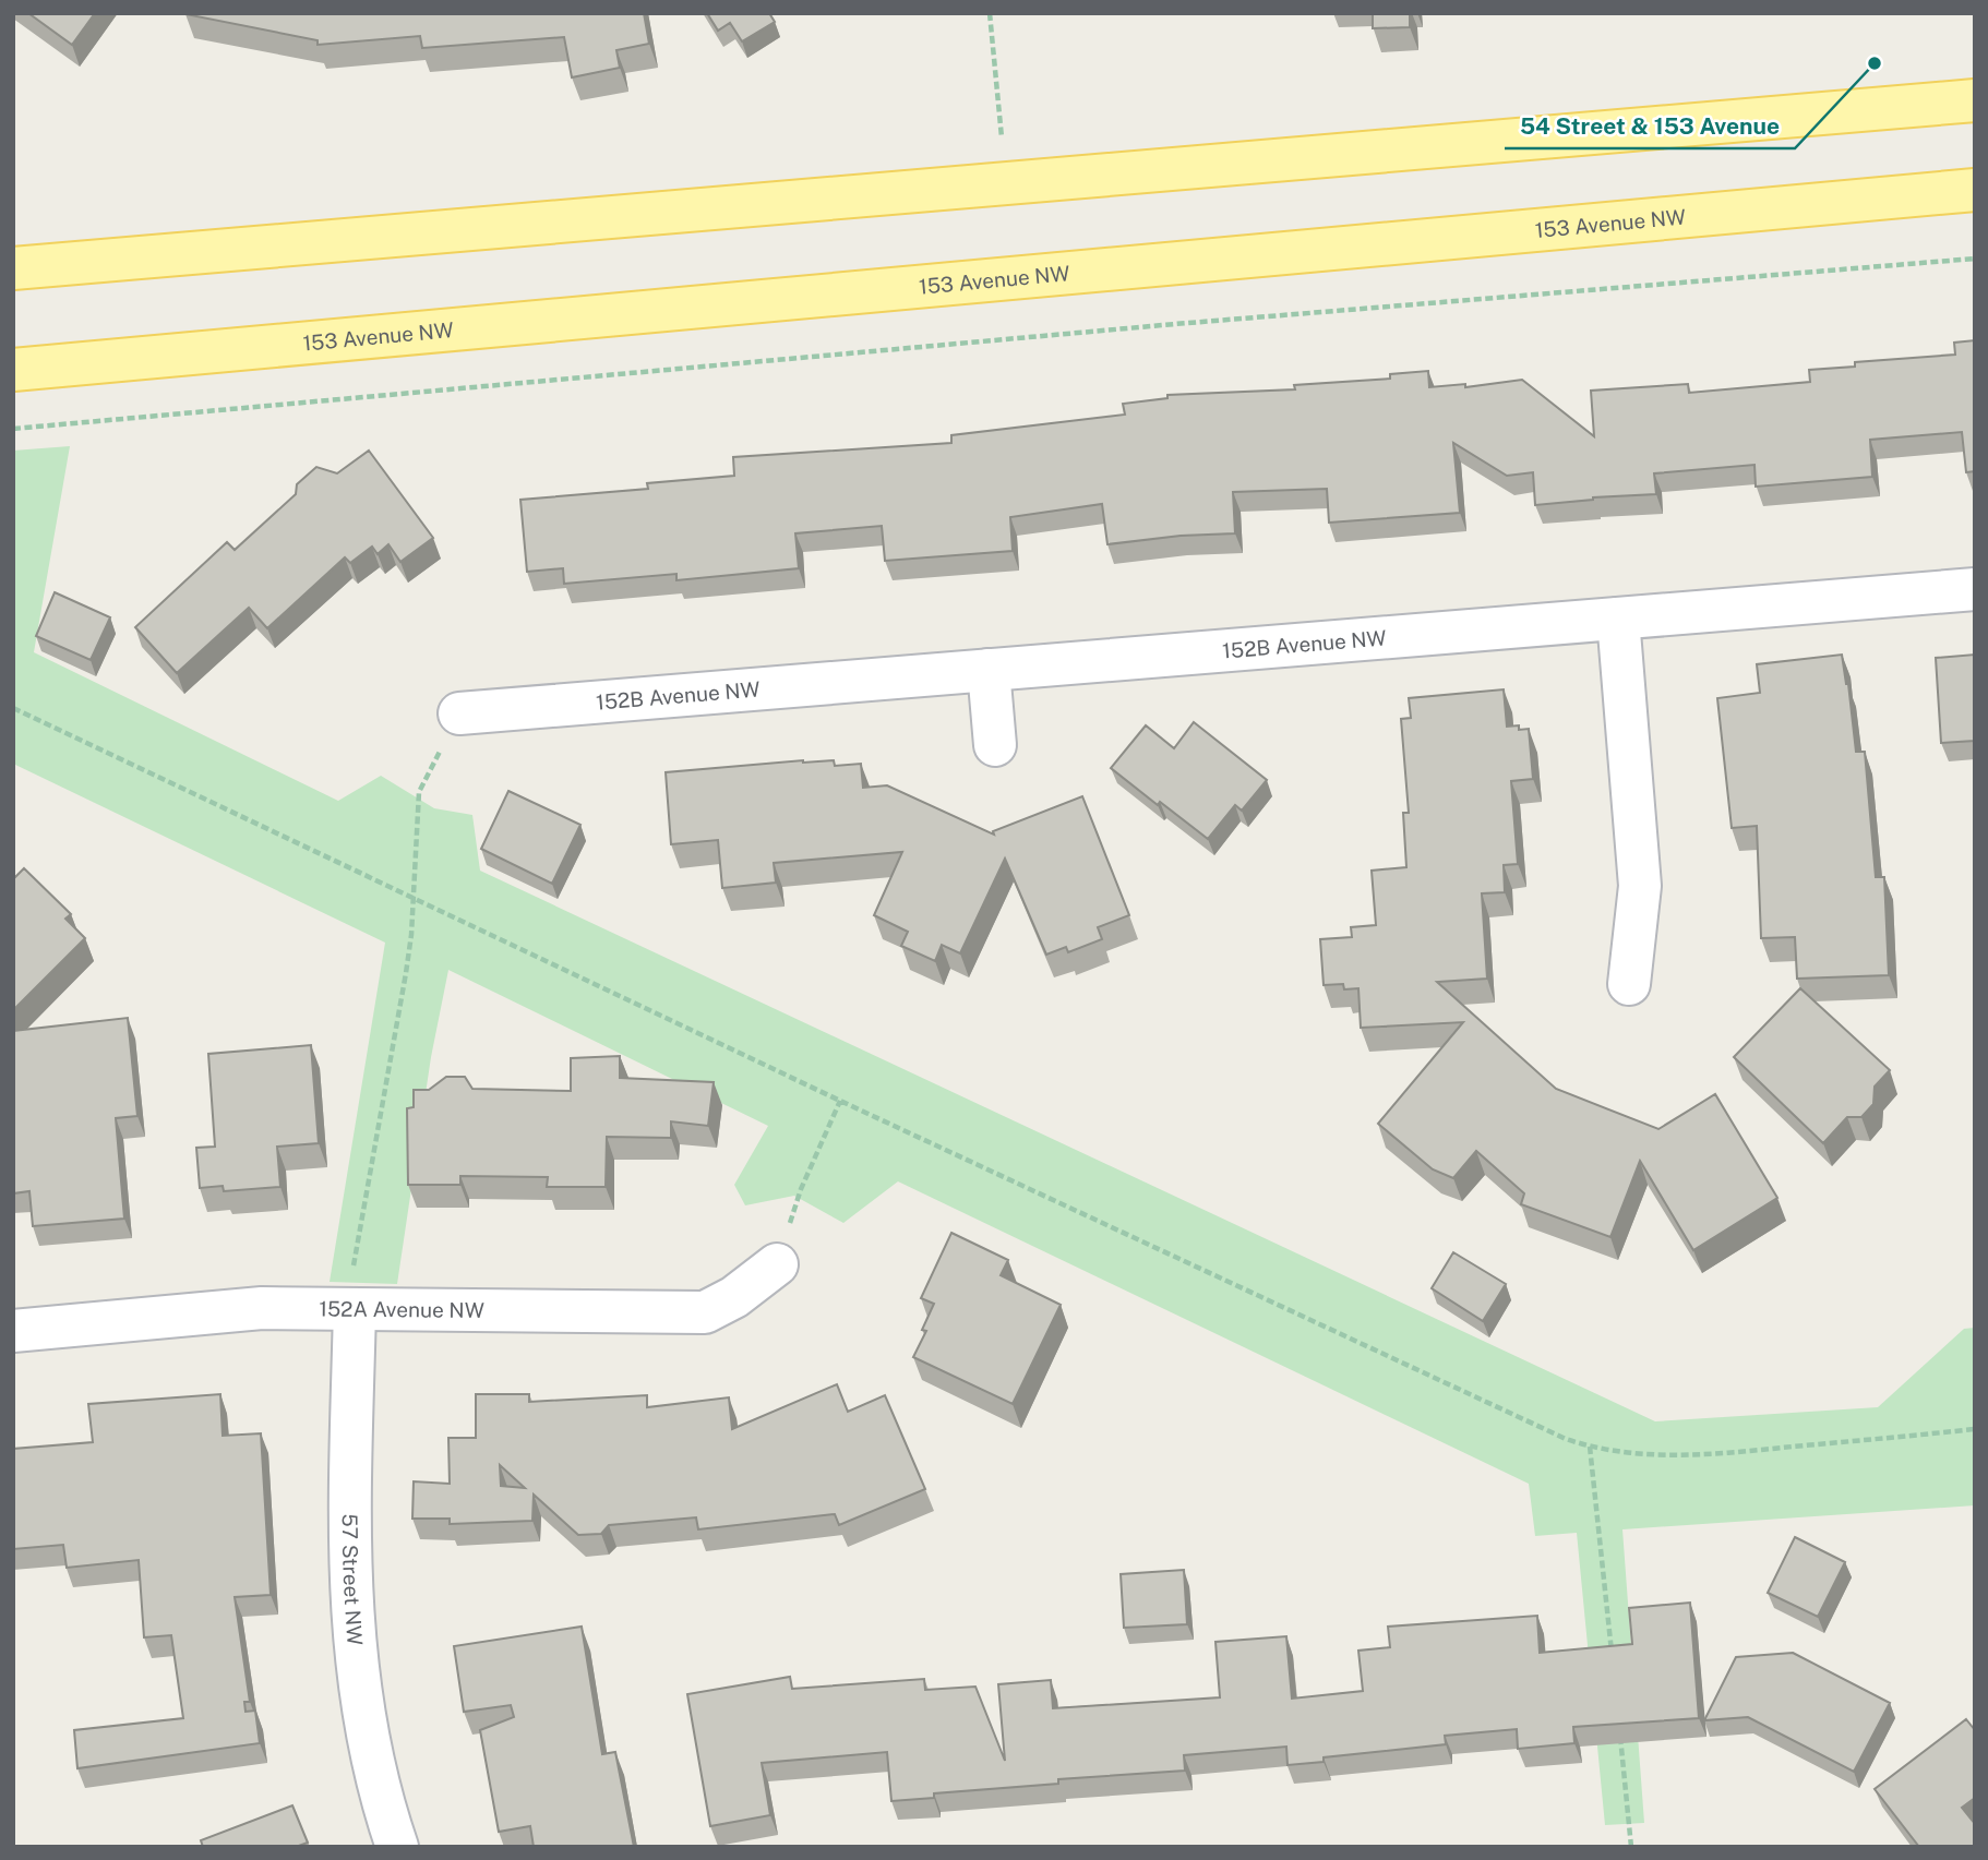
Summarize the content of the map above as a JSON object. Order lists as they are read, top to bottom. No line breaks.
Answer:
{"streets":{"main road":["153 Avenue NW"],"street":["152B Avenue NW","152A Avenue NW","57 Street NW"]},"crossings":[["152A Avenue NW","57 Street NW"]],"places":["54 Street & 153 Avenue"]}
